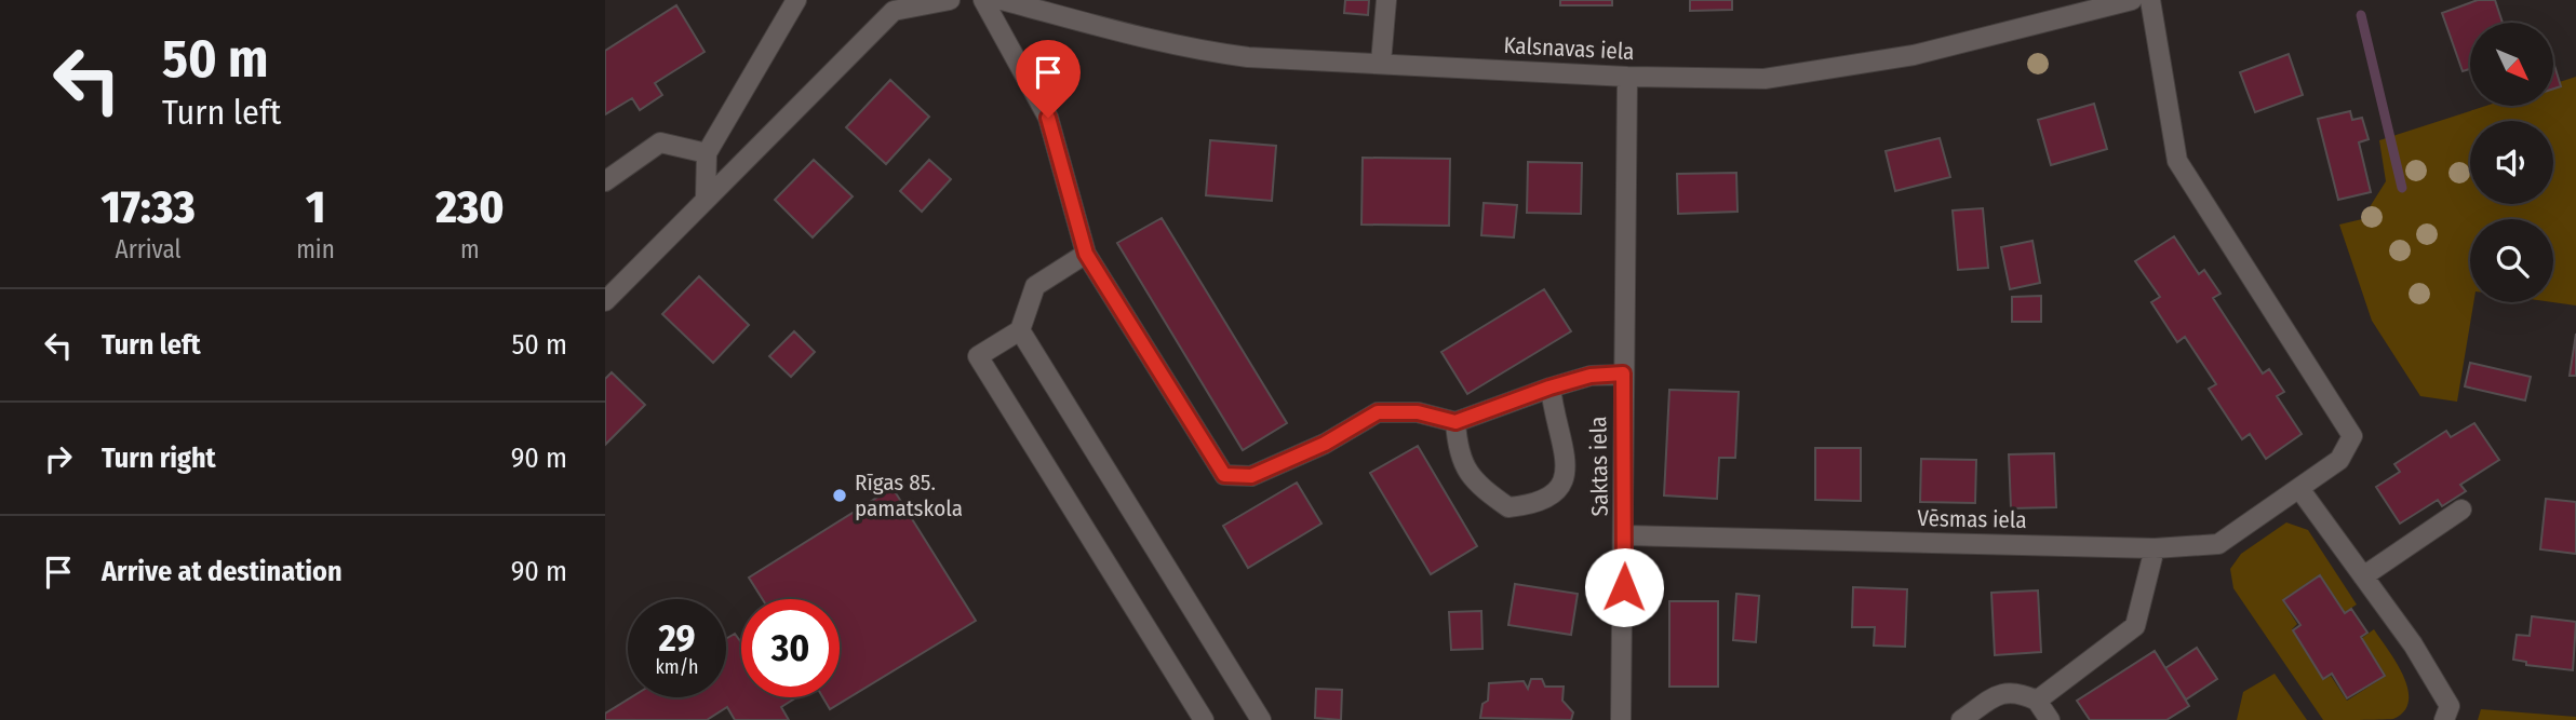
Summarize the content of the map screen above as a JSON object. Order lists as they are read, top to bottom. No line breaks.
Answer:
{"streets":{"street":["Kalsnavas iela","Saktas iela","Vēsmas iela"]},"crossings":[["Kalsnavas iela","Saktas iela"],["Saktas iela","Vēsmas iela"]],"places":["Rīgas 85. pamatskola"],"north":"bottom right","page":{"turn":["50 m","Turn left"],"eta":["17:33","Arrival","1","min","230","m"],"list":[{"name":"Turn left","value":"50 m"},{"name":"Turn right","value":"90 m"},{"name":"Arrive at destination","value":"90 m"}],"speed":"29 km/h","limit":"30"}}
